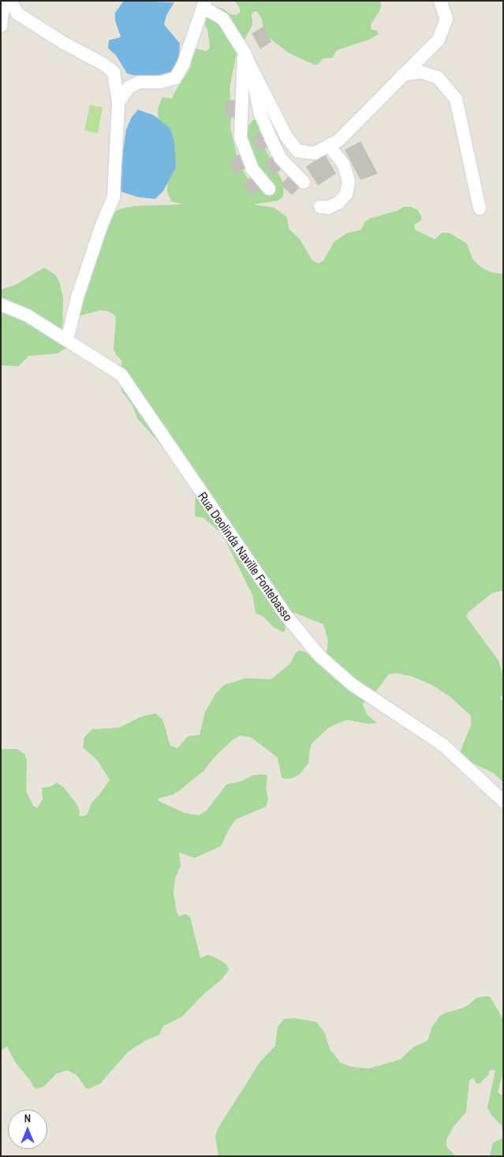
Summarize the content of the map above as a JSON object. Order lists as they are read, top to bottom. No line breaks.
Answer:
{"streets":{"street":["Rua Deolinda Naville Fontebasso"]},"north":"top"}
